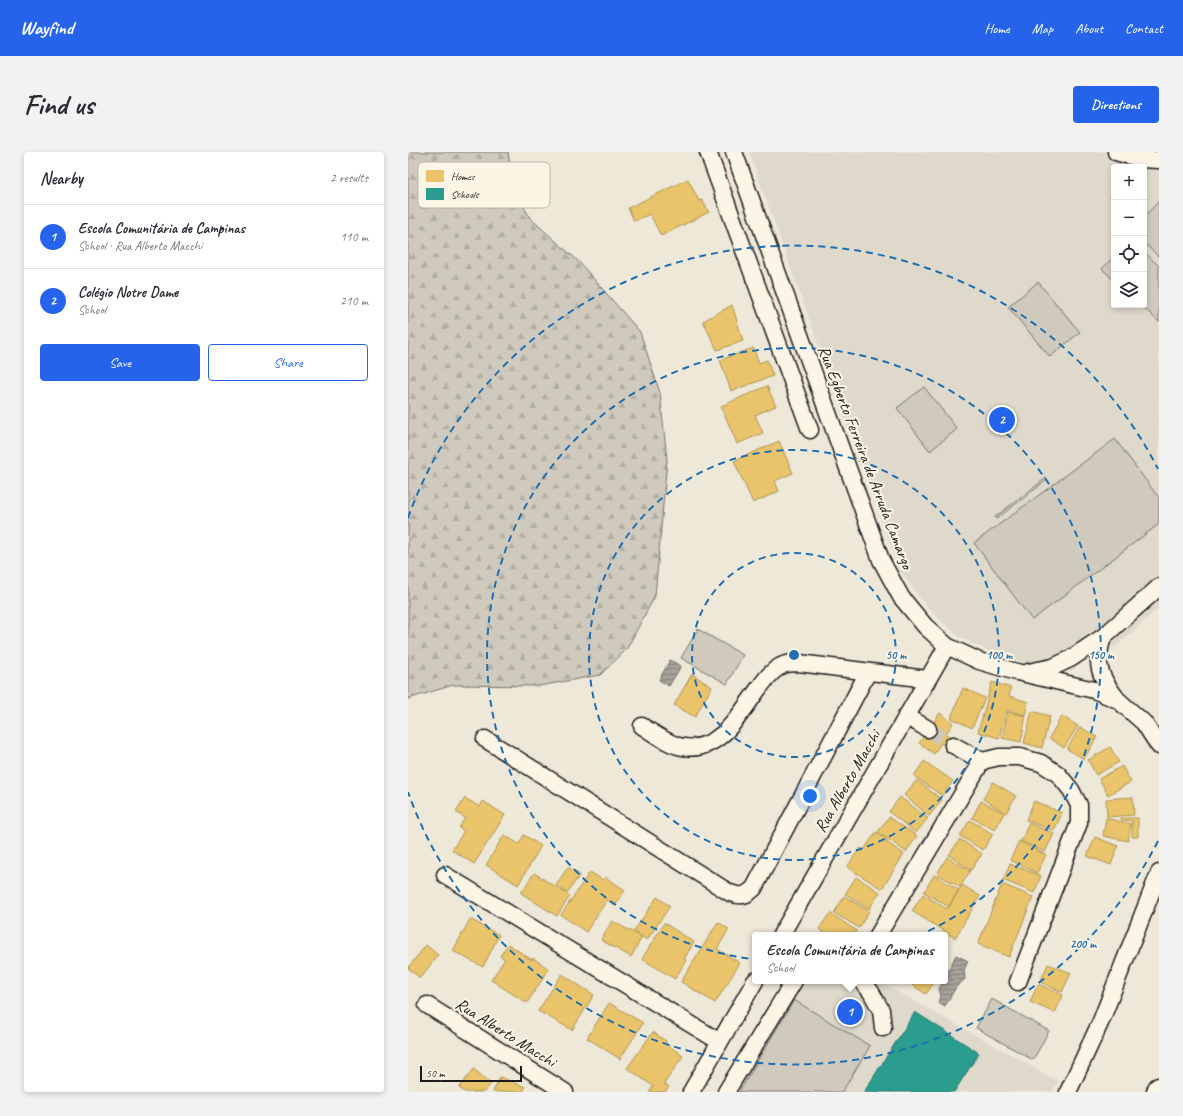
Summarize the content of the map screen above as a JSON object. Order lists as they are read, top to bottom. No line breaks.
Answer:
{"streets":{"street":["Rua Egberto Ferreira de Arruda Camargo","Rua Alberto Macchi"]},"crossings":[["Rua Egberto Ferreira de Arruda Camargo","Rua Alberto Macchi"]],"legend":["Homes","Schools"],"scale_bar":"50 m","page":{"header":"Wayfind","nav":["Home","Map","About","Contact"],"buttons":["Directions",["Save","Share"]],"title":"Find us","heading":["Nearby","2 results"],"map_buttons":["+","−"],"list":[{"mark":"1","name":"Escola Comunitária de Campinas","note":"School · Rua Alberto Macchi","value":"110 m"},{"mark":"2","name":"Colégio Notre Dame","note":"School","value":"210 m"}],"pins":["2","1"],"popup":["Escola Comunitária de Campinas","School"],"scale":"50 m"},"rings":["50 m","100 m","150 m","200 m"]}
